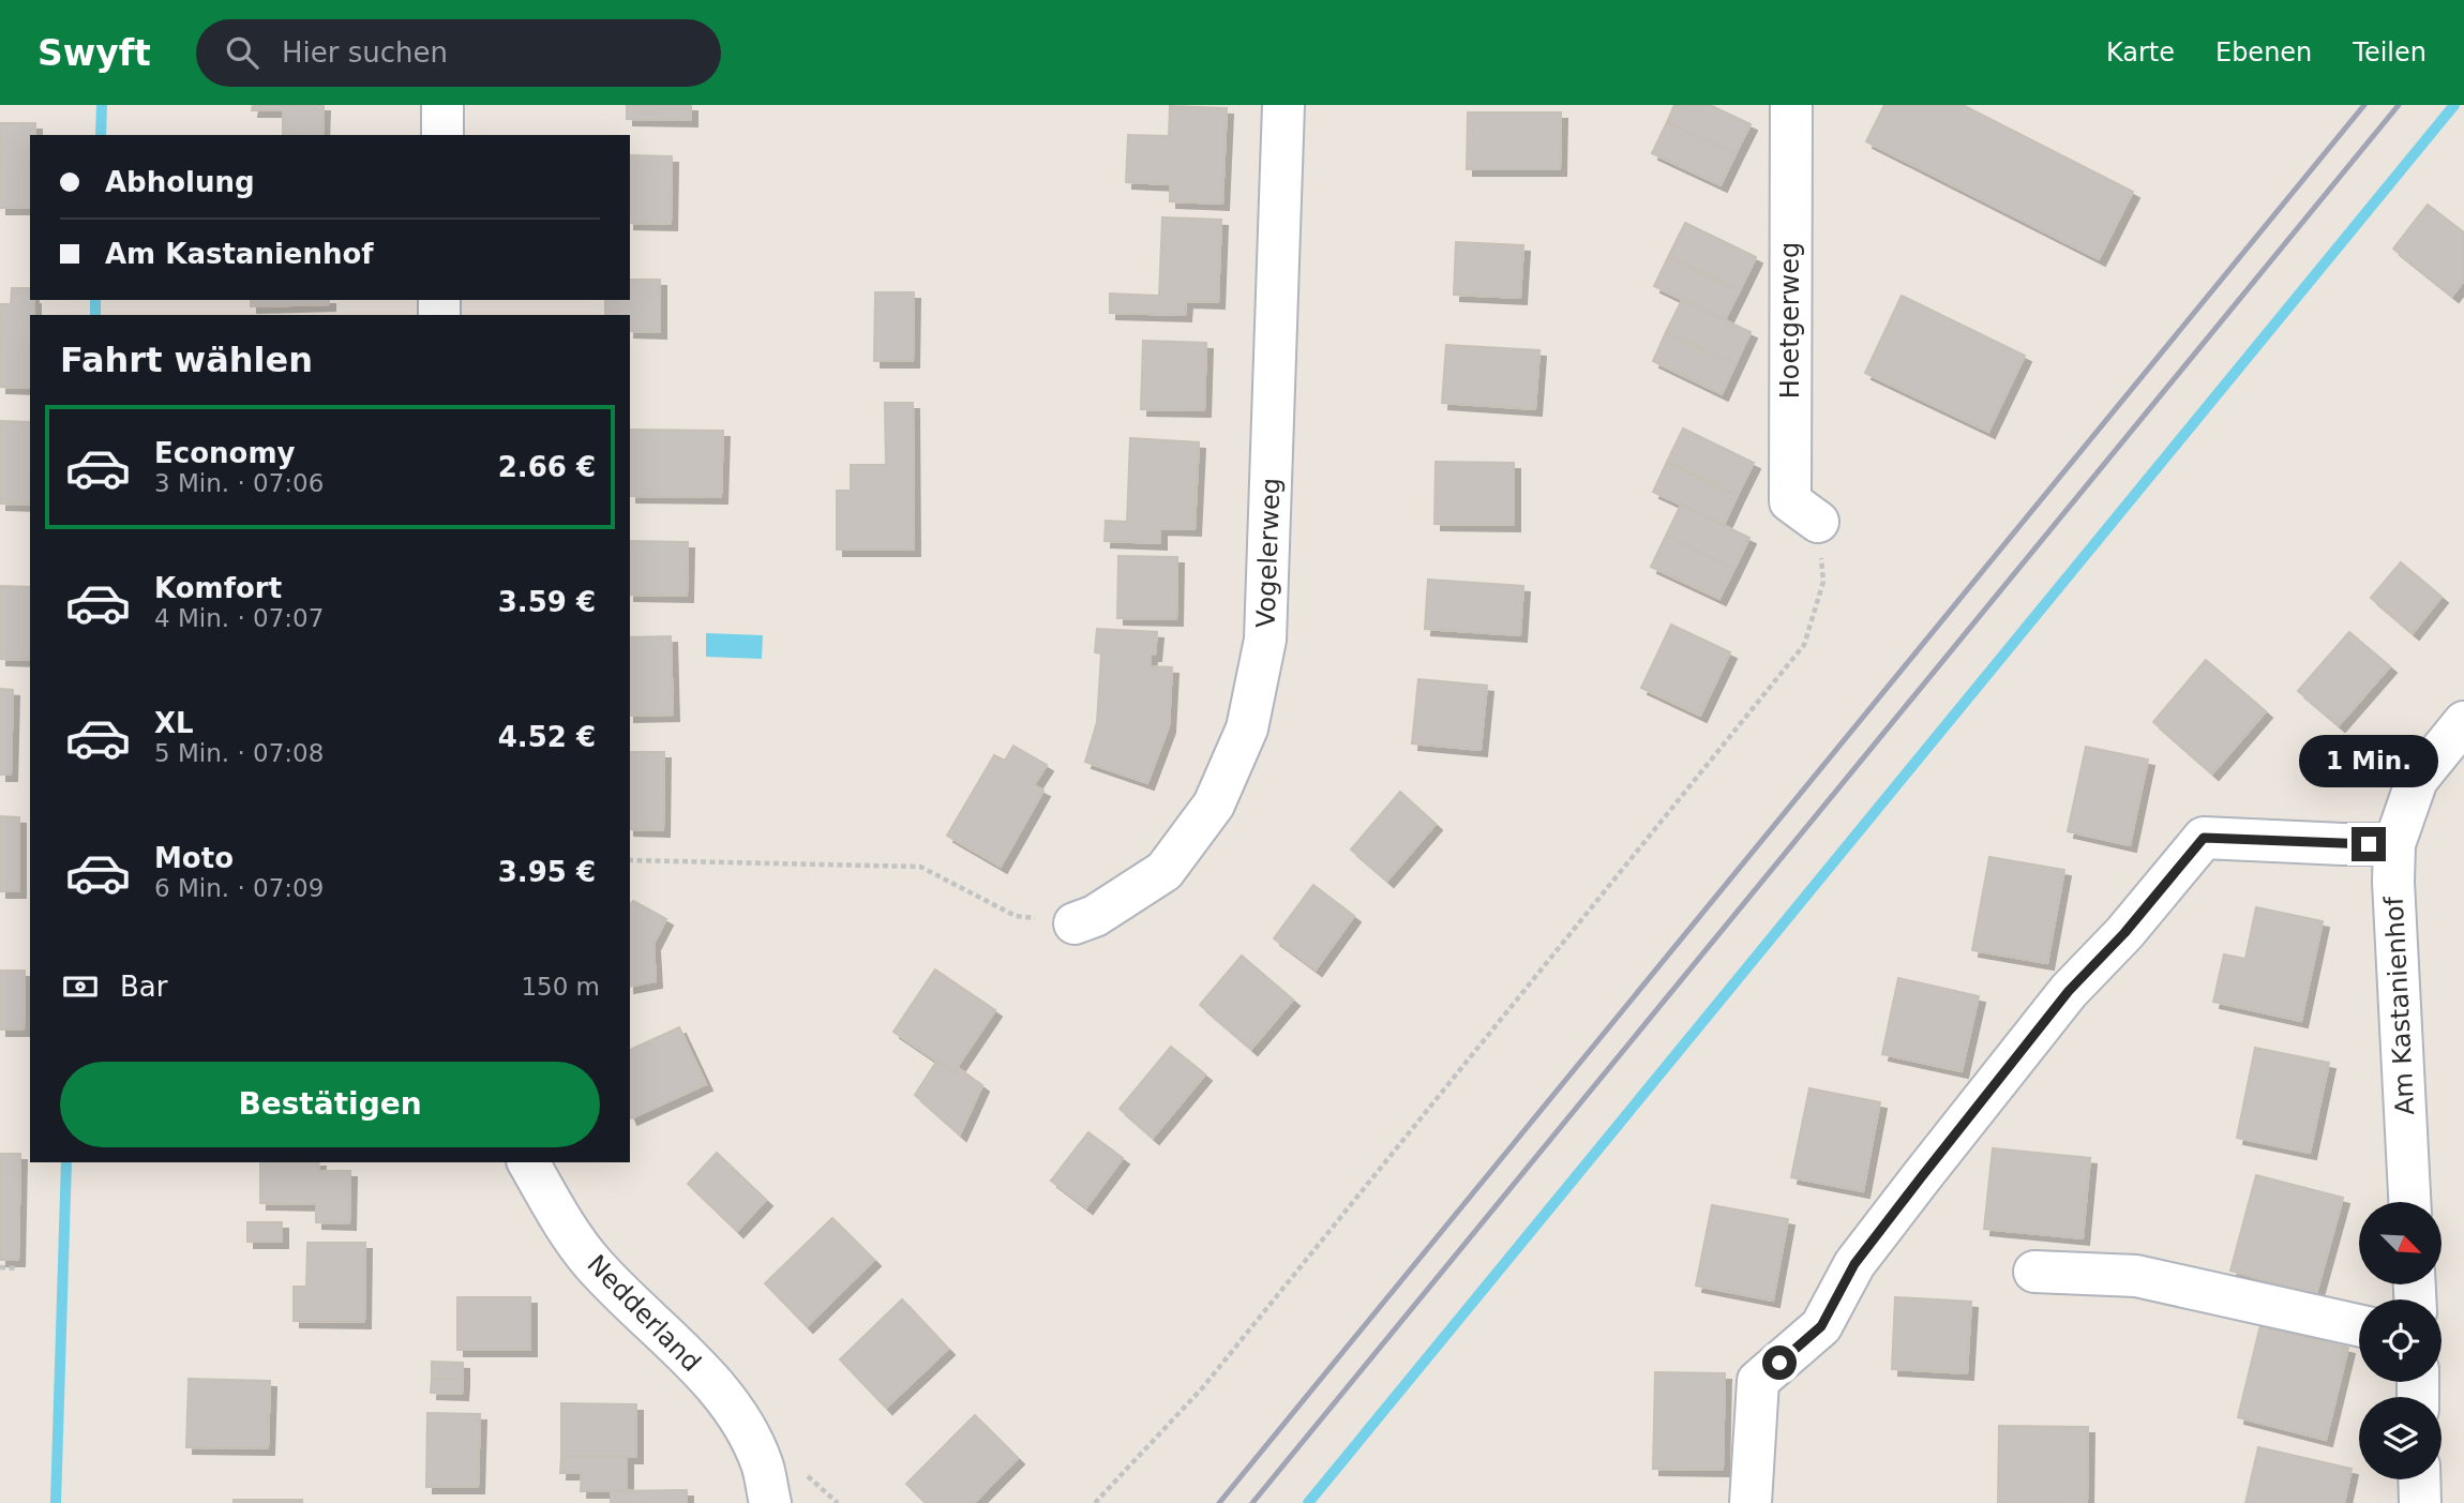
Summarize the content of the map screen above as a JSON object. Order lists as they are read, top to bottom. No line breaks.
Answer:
{"streets":{"street":["Hoetgerweg","Vogelerweg","Am Kastanienhof","Nedderland"]},"north":"bottom right","page":{"header":"Swyft","search":"Hier suchen","nav":["Karte","Ebenen","Teilen"],"banner":["Abholung","Am Kastanienhof"],"heading":"Fahrt wählen","list":[{"name":"Economy","note":"3 Min. · 07:06","value":"2.66 €"},{"name":"Komfort","note":"4 Min. · 07:07","value":"3.59 €"},{"name":"XL","note":"5 Min. · 07:08","value":"4.52 €"},{"name":"Moto","note":"6 Min. · 07:09","value":"3.95 €"}],"bubble":"1 Min.","pay":["Bar","150 m"],"buttons":"Bestätigen"}}
